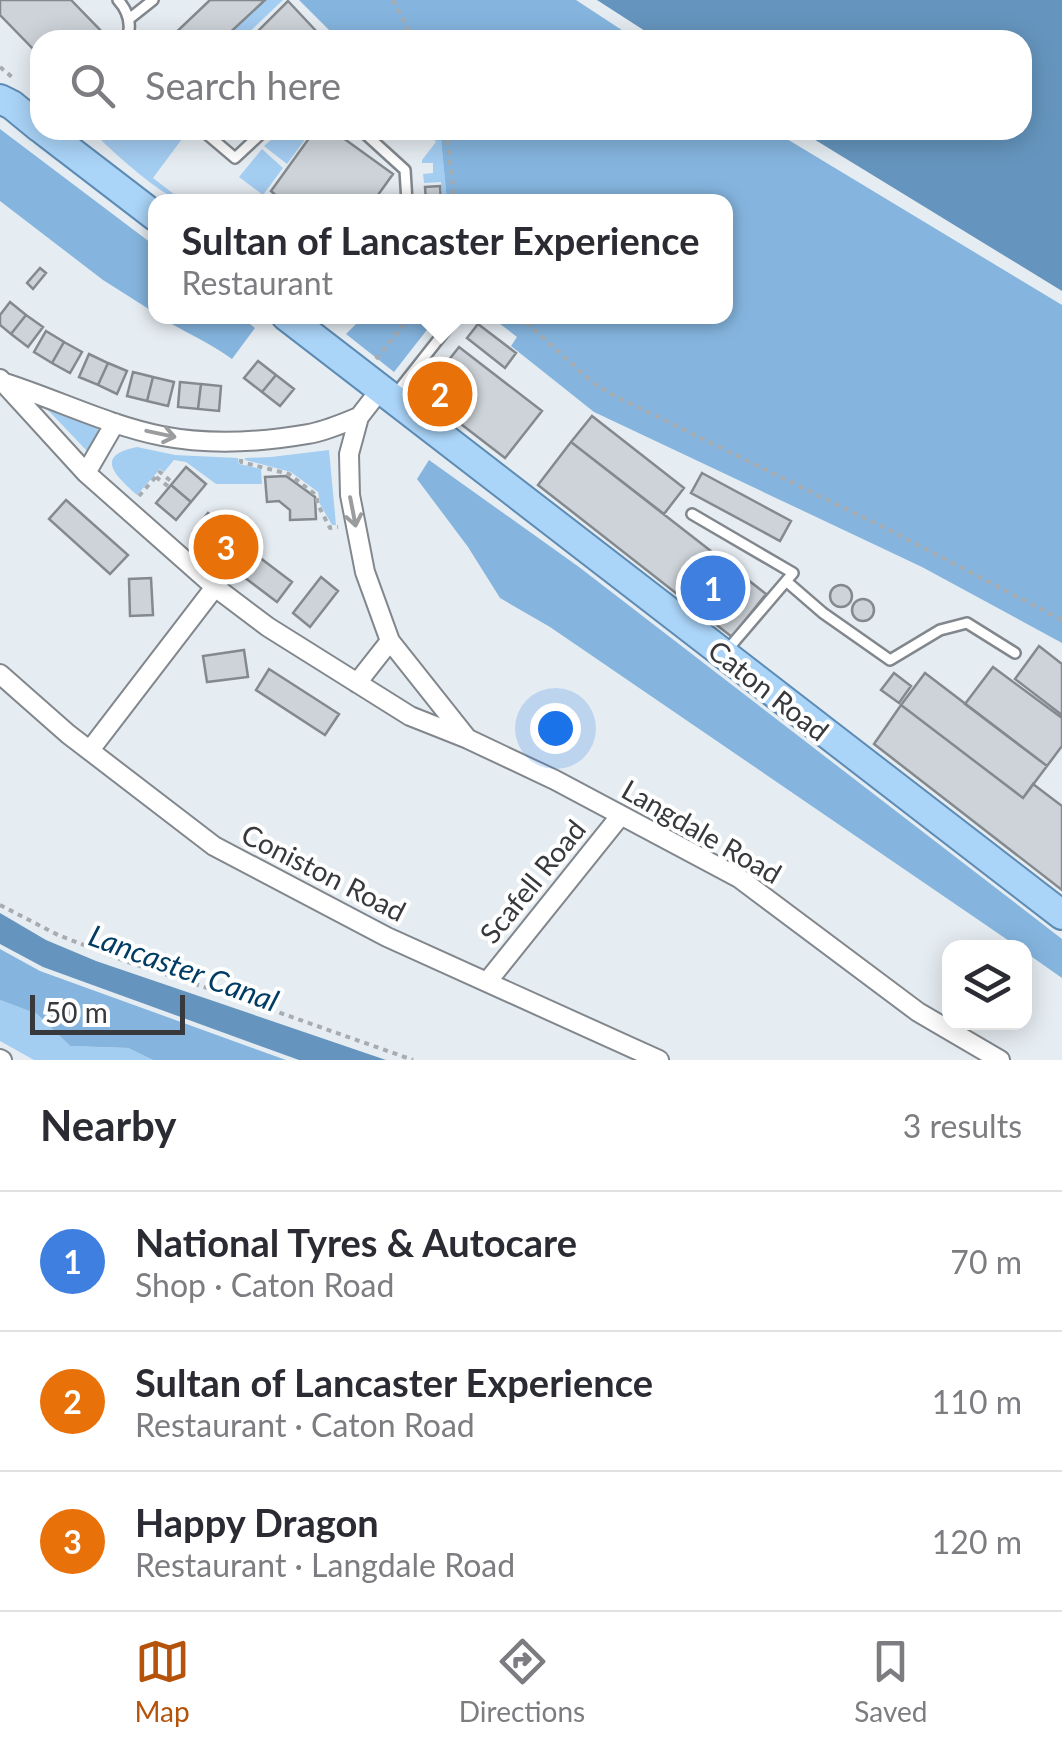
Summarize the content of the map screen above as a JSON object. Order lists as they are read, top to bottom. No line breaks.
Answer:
{"streets":{"main road":["Caton Road"],"street":["Langdale Road","Coniston Road","Scafell Road"]},"crossings":[["Langdale Road","Scafell Road"],["Coniston Road","Scafell Road"]],"water":["Lancaster Canal"],"scale_bar":"50 m","page":{"search":"Search here","popup":["Sultan of Lancaster Experience","Restaurant"],"pins":["2","3","1"],"scale":"50 m","heading":["Nearby","3 results"],"list":[{"mark":"1","name":"National Tyres & Autocare","note":"Shop · Caton Road","value":"70 m"},{"mark":"2","name":"Sultan of Lancaster Experience","note":"Restaurant · Caton Road","value":"110 m"},{"mark":"3","name":"Happy Dragon","note":"Restaurant · Langdale Road","value":"120 m"}],"nav":["Map","Directions","Saved"]}}
